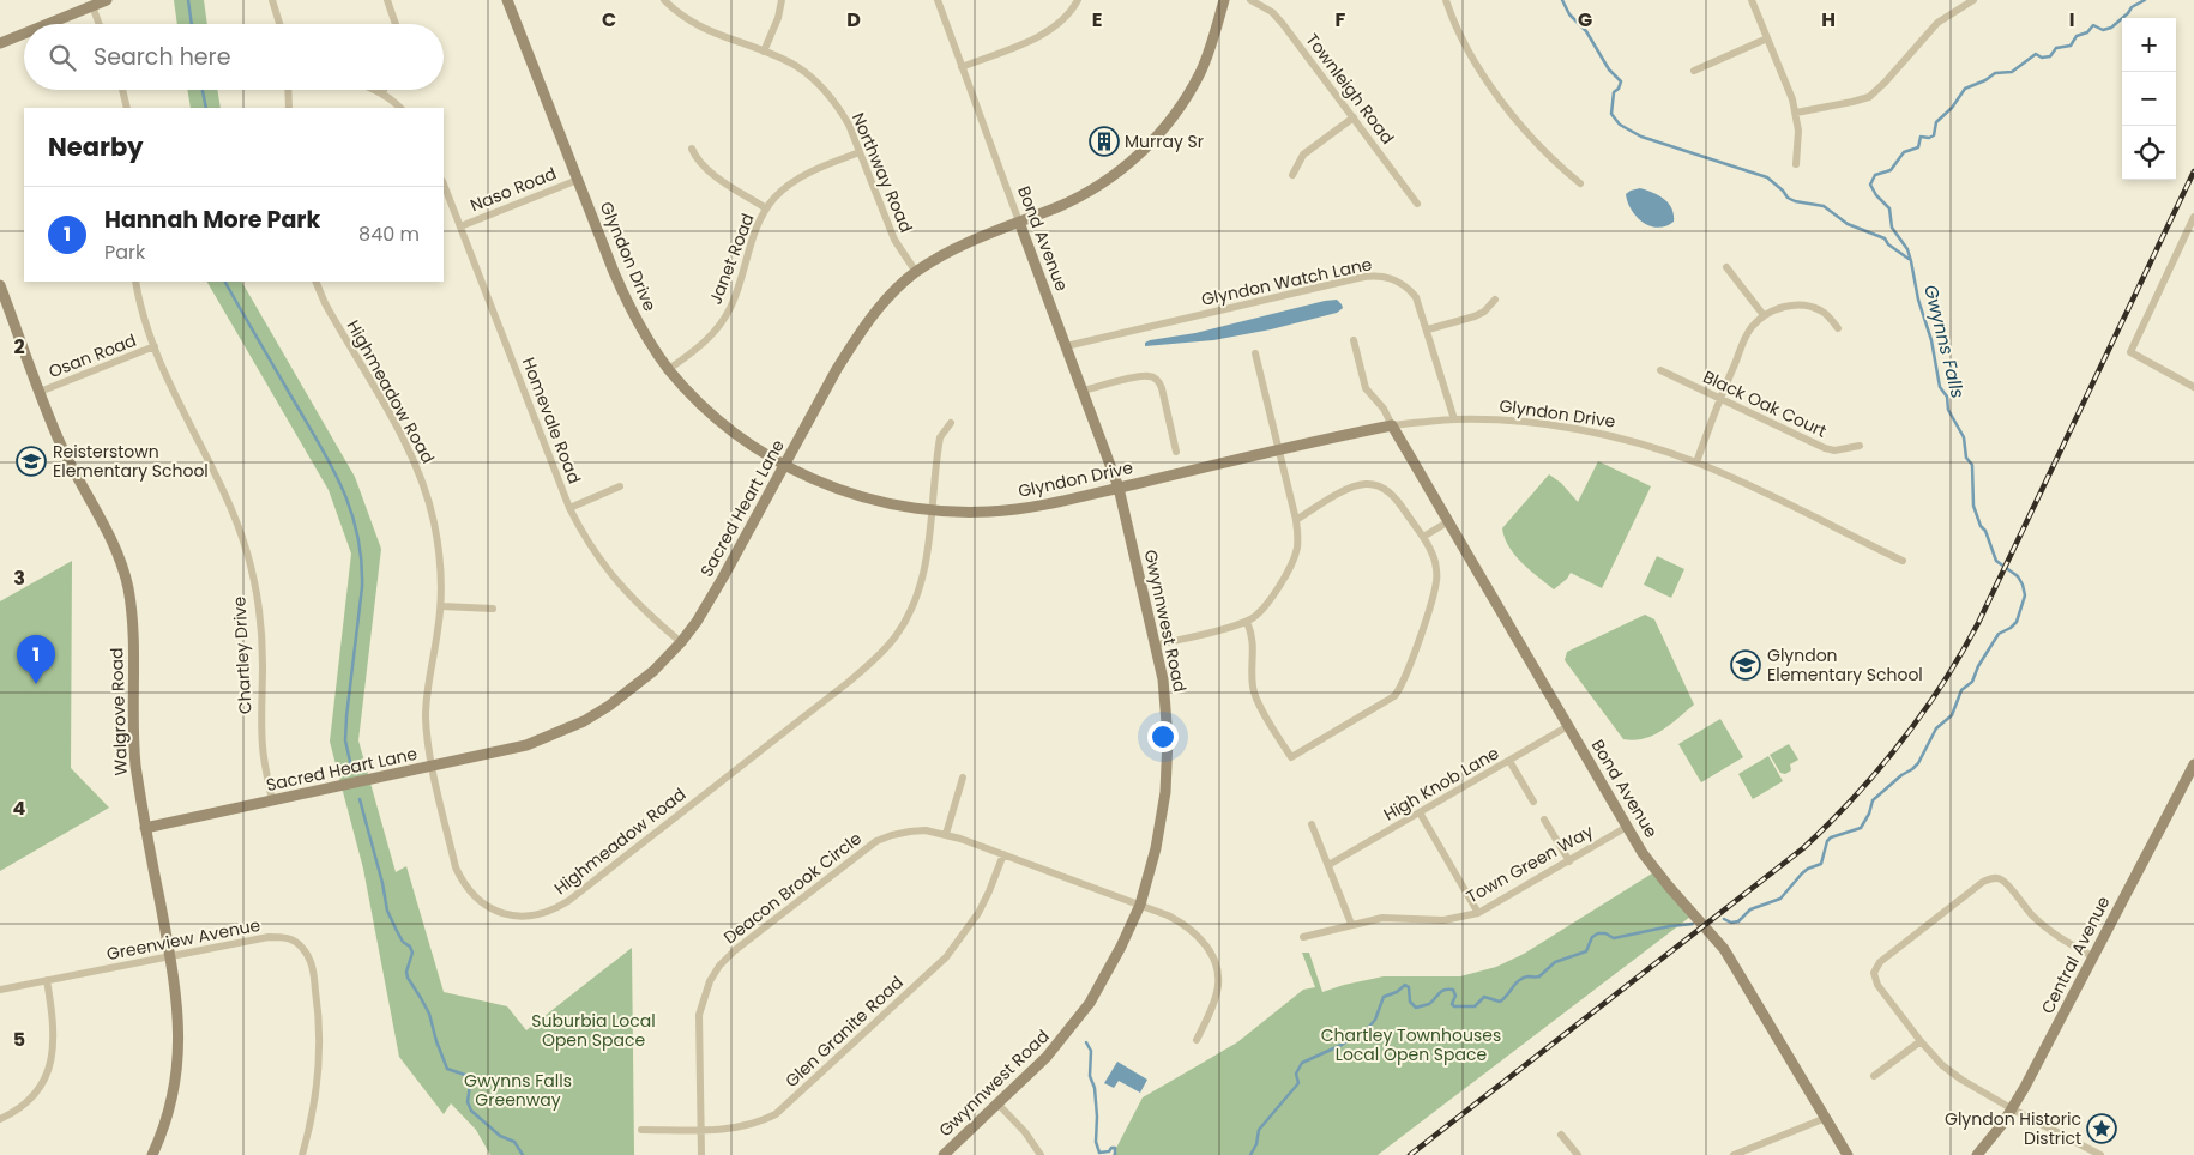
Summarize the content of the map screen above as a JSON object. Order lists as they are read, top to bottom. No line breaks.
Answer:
{"streets":{"street":["Townleigh Road","Northway Road","Naso Road","Bond Avenue","Glyndon Drive","Janet Road","Glyndon Watch Lane","Osan Road","Highmeadow Road","Black Oak Court","Homevale Road","Sacred Heart Lane","Gwynnwest Road","Chartley Drive","Walgrove Road","High Knob Lane","Town Green Way","Deacon Brook Circle","Greenview Avenue","Central Avenue","Glen Granite Road"]},"crossings":[["Northway Road","Janet Road"],["Northway Road","Sacred Heart Lane"],["Naso Road","Glyndon Drive"],["Naso Road","Homevale Road"],["Bond Avenue","Glyndon Drive"],["Bond Avenue","Glyndon Watch Lane"],["Bond Avenue","Sacred Heart Lane"],["Bond Avenue","Gwynnwest Road"],["Bond Avenue","High Knob Lane"],["Bond Avenue","Town Green Way"],["Glyndon Drive","Janet Road"],["Glyndon Drive","Glyndon Watch Lane"],["Glyndon Drive","Highmeadow Road"],["Glyndon Drive","Sacred Heart Lane"],["Glyndon Drive","Gwynnwest Road"],["Osan Road","Chartley Drive"],["Osan Road","Walgrove Road"],["Highmeadow Road","Sacred Heart Lane"],["Homevale Road","Sacred Heart Lane"],["Sacred Heart Lane","Chartley Drive"],["Sacred Heart Lane","Walgrove Road"],["Gwynnwest Road","Deacon Brook Circle"],["Walgrove Road","Greenview Avenue"],["Deacon Brook Circle","Glen Granite Road"]],"water":["Gwynns Falls"],"parks":["Suburbia Local Open Space","Chartley Townhouses Local Open Space","Gwynns Falls Greenway"],"places":{"building":["Murray Sr"],"school or university":["Reisterstown Elementary School","Glyndon Elementary School"],"place":["Glyndon Historic District"]},"page":{"map_buttons":["+","−"],"search":"Search here","heading":"Nearby","list":[{"mark":"1","name":"Hannah More Park","note":"Park","value":"840 m"}],"pins":"1"},"grid":{"columns":["C","D","E","F","G","H","I"],"rows":["2","3","4","5"]}}
